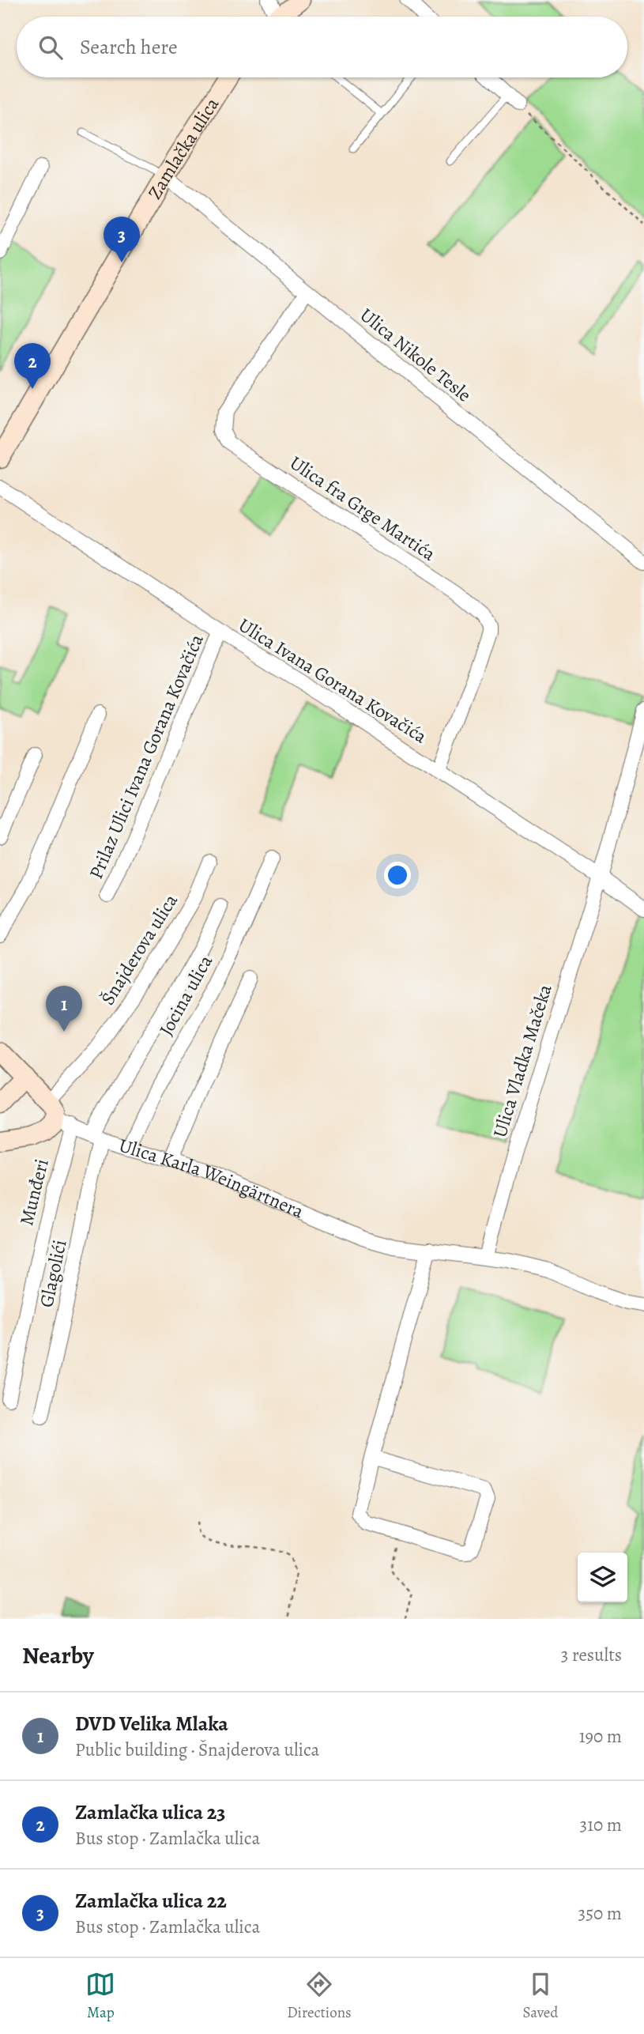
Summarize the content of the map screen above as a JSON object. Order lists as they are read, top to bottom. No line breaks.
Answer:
{"streets":{"street":["Zamlačka ulica","Ulica Nikole Tesle","Ulica fra Grge Martića","Ulica Ivana Gorana Kovačića","Prilaz Ulici Ivana Gorana Kovačića","Šnajderova ulica","Jocina ulica","Ulica Vladka Mačeka","Ulica Karla Weingärtnera","Munđeri","Glagolići"]},"crossings":[["Zamlačka ulica","Ulica Nikole Tesle"],["Ulica Nikole Tesle","Ulica fra Grge Martića"],["Ulica fra Grge Martića","Ulica Ivana Gorana Kovačića"],["Ulica Ivana Gorana Kovačića","Prilaz Ulici Ivana Gorana Kovačića"],["Ulica Ivana Gorana Kovačića","Ulica Vladka Mačeka"],["Šnajderova ulica","Ulica Karla Weingärtnera"],["Šnajderova ulica","Munđeri"],["Jocina ulica","Ulica Karla Weingärtnera"],["Ulica Vladka Mačeka","Ulica Karla Weingärtnera"],["Ulica Karla Weingärtnera","Munđeri"],["Ulica Karla Weingärtnera","Glagolići"]],"page":{"search":"Search here","pins":["3","2","1"],"heading":["Nearby","3 results"],"list":[{"mark":"1","name":"DVD Velika Mlaka","note":"Public building · Šnajderova ulica","value":"190 m"},{"mark":"2","name":"Zamlačka ulica 23","note":"Bus stop · Zamlačka ulica","value":"310 m"},{"mark":"3","name":"Zamlačka ulica 22","note":"Bus stop · Zamlačka ulica","value":"350 m"}],"nav":["Map","Directions","Saved"]}}
